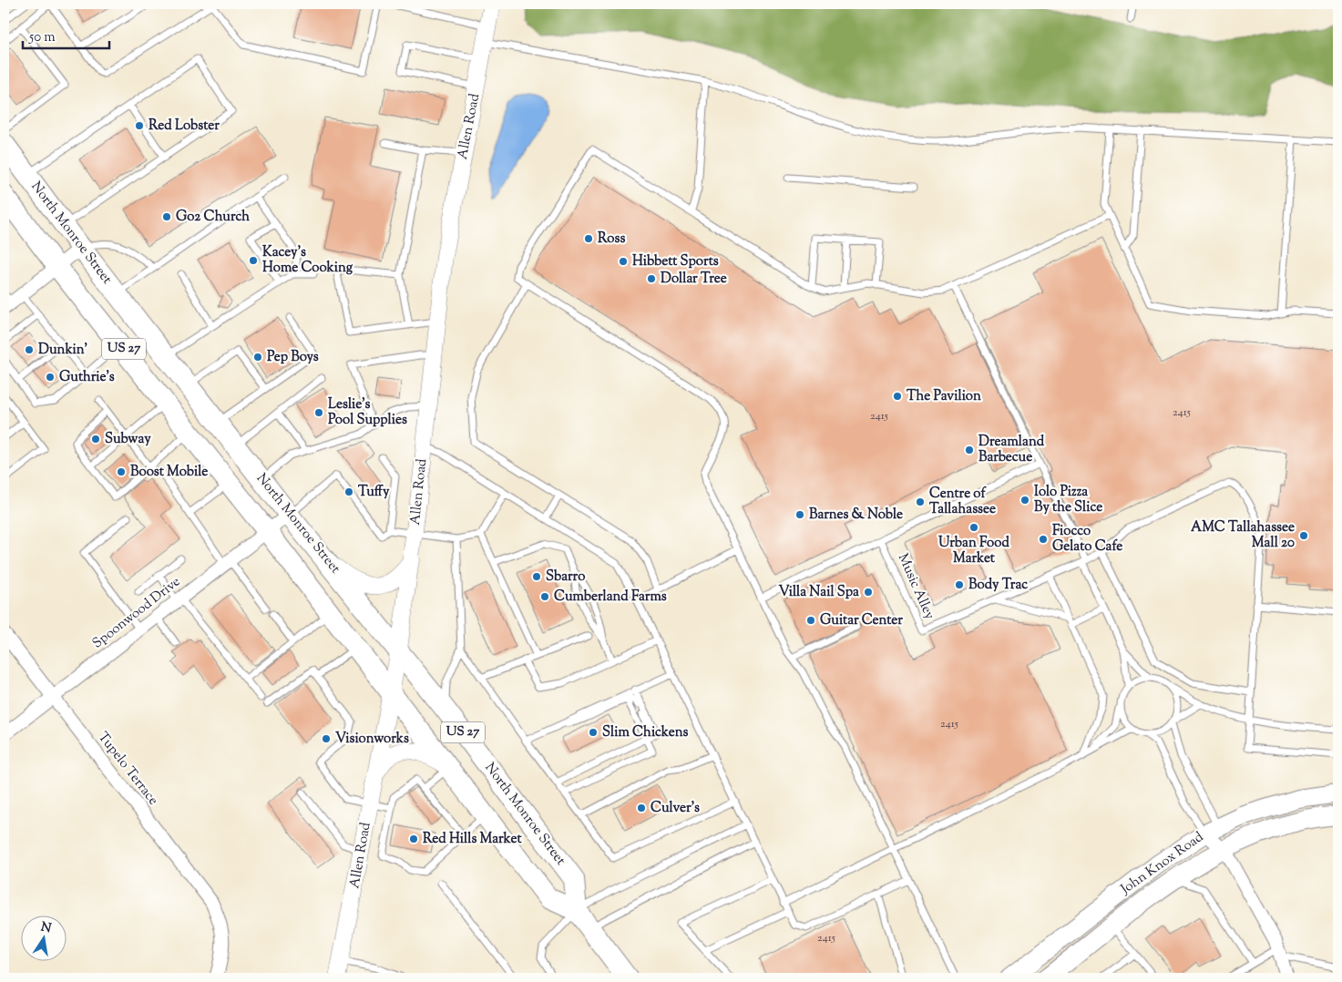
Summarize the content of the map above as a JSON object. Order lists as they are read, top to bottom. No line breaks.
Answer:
{"streets":{"main road":["North Monroe Street","US 27","John Knox Road"],"street":["Allen Road","Spoonwood Drive","Tupelo Terrace"],"lane":["Music Alley"]},"crossings":[["Allen Road","North Monroe Street"],["North Monroe Street","Spoonwood Drive"],["Spoonwood Drive","Tupelo Terrace"]],"places":["Red Lobster","Go2 Church","Ross","Kacey's Home Cooking","Hibbett Sports","Dollar Tree","Dunkin'","Pep Boys","Guthrie's","The Pavilion","Leslie's Pool Supplies","Subway","Dreamland Barbecue","Boost Mobile","Tuffy","Iolo Pizza By the Slice","Centre of Tallahassee","Barnes & Noble","Urban Food Market","AMC Tallahassee Mall 20","Fiocco Gelato Cafe","Sbarro","Body Trac","Villa Nail Spa","Cumberland Farms","Guitar Center","Slim Chickens","Visionworks","Culver's","Red Hills Market"],"house_numbers":["2415","2415","2415","2415"],"scale_bar":"50 m","north":"top"}
